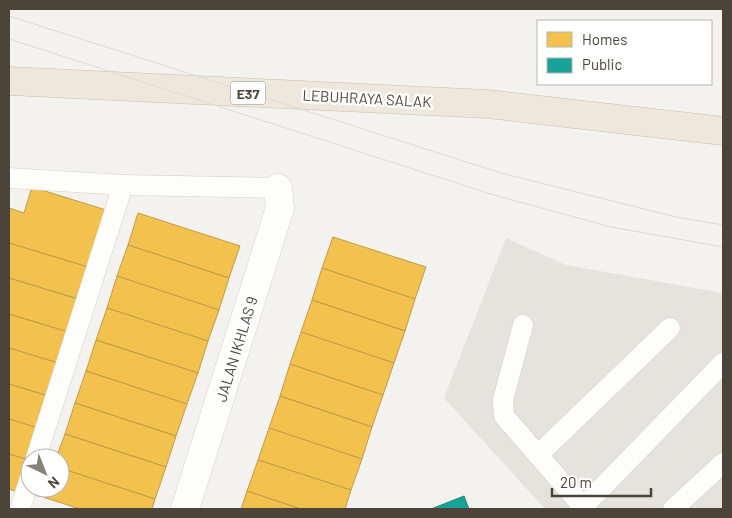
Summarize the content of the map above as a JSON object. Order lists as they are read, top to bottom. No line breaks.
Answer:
{"streets":{"highway":["E37","LEBUHRAYA SALAK"],"street":["JALAN IKHLAS 9"]},"legend":["Homes","Public"],"scale_bar":"20 m","north":"bottom right"}
